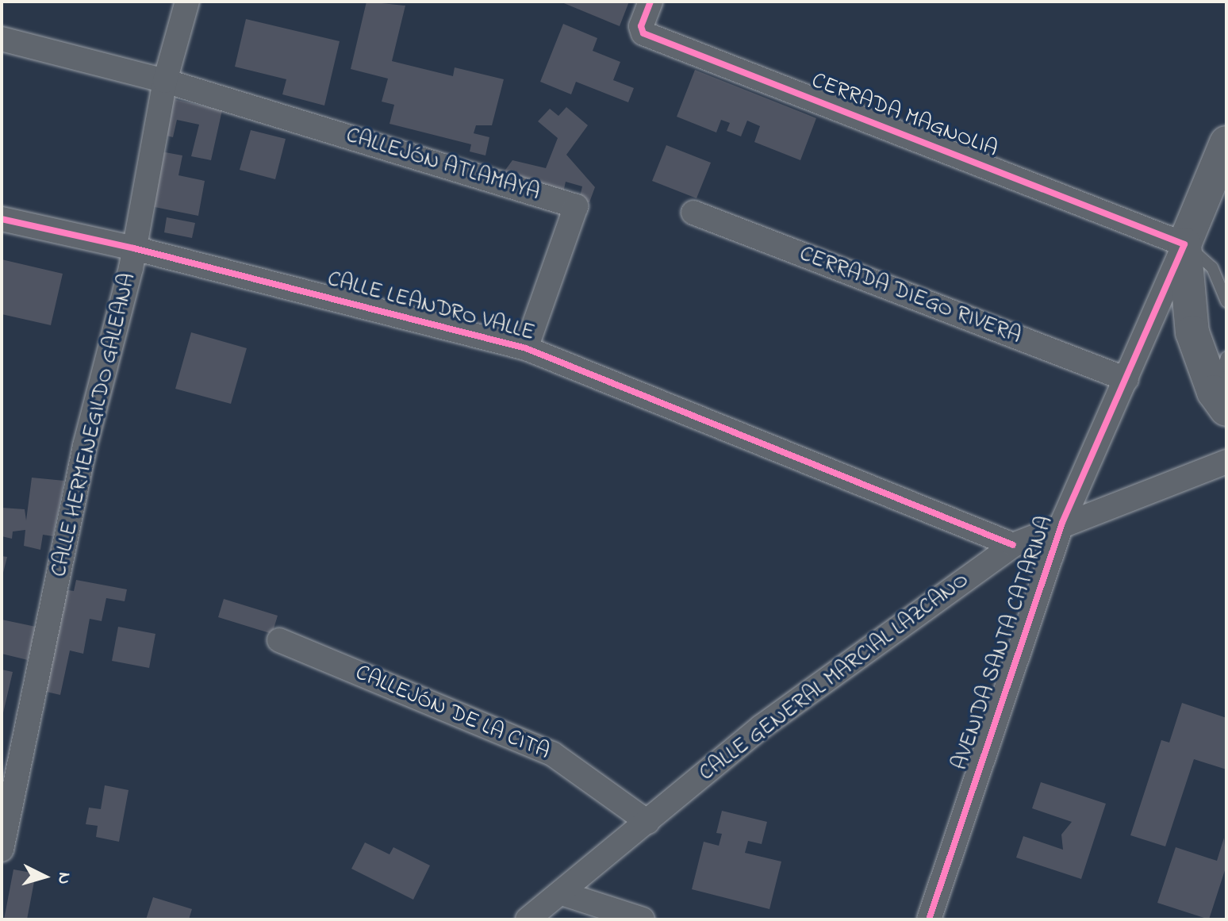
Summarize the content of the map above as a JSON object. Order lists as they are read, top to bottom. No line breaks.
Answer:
{"streets":{"main road":["AVENIDA SANTA CATARINA"],"street":["CERRADA MAGNOLIA","CALLEJÓN ATLAMAYA","CERRADA DIEGO RIVERA","CALLE LEANDRO VALLE","CALLE HERMENEGILDO GALEANA","CALLE GENERAL MARCIAL LAZCANO","CALLEJÓN DE LA CITA"]},"crossings":[["CERRADA MAGNOLIA","AVENIDA SANTA CATARINA"],["CALLEJÓN ATLAMAYA","CALLE LEANDRO VALLE"],["CALLEJÓN ATLAMAYA","CALLE HERMENEGILDO GALEANA"],["CERRADA DIEGO RIVERA","AVENIDA SANTA CATARINA"],["CALLE LEANDRO VALLE","CALLE HERMENEGILDO GALEANA"],["CALLE LEANDRO VALLE","CALLE GENERAL MARCIAL LAZCANO"],["AVENIDA SANTA CATARINA","CALLE GENERAL MARCIAL LAZCANO"],["CALLE GENERAL MARCIAL LAZCANO","CALLEJÓN DE LA CITA"]],"north":"right"}
